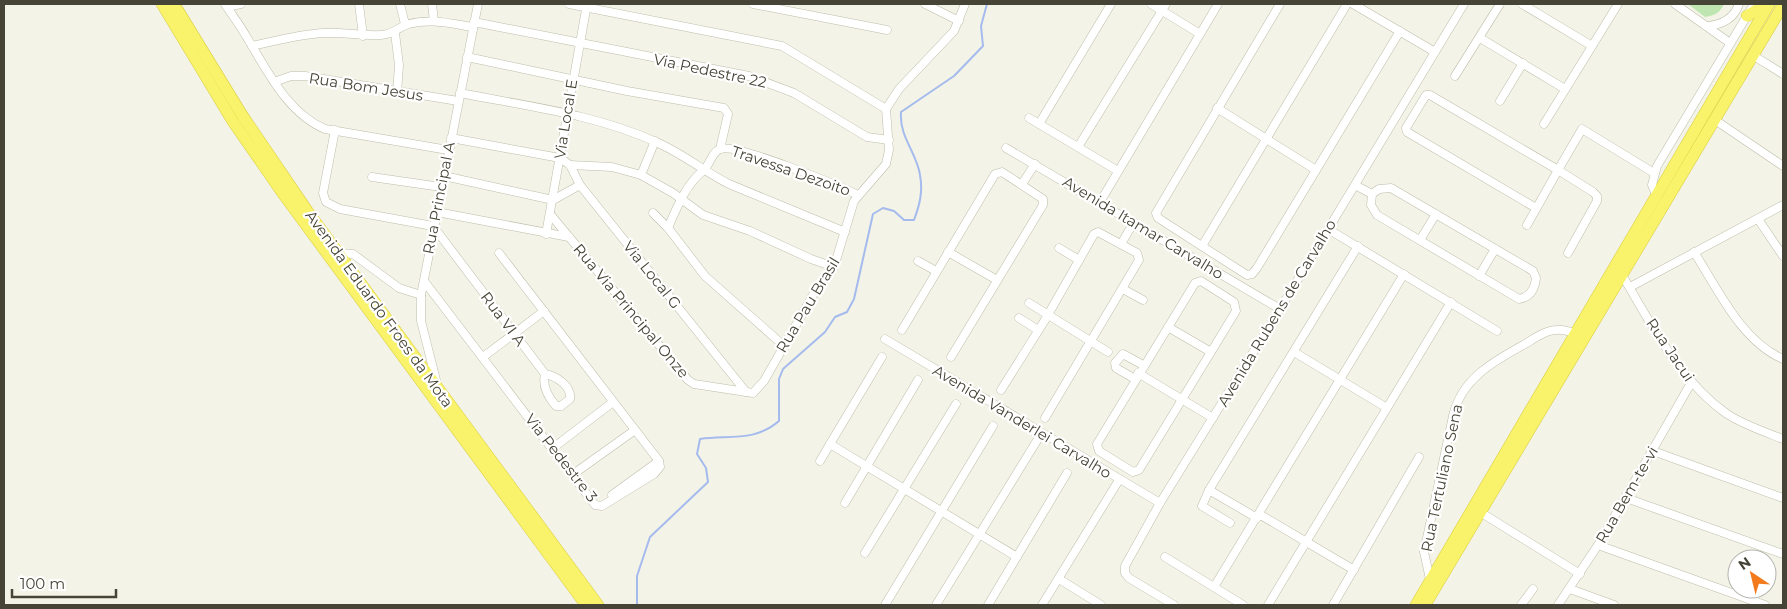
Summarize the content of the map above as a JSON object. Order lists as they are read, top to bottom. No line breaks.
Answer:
{"streets":{"highway":["Avenida Eduardo Froes da Mota"],"street":["Via Pedestre 22","Rua Bom Jesus","Via Local E","Travessa Dezoito","Rua Principal A","Avenida Itamar Carvalho","Via Local G","Rua Pau Brasil","Rua Via Principal Onze","Avenida Rubens de Carvalho","Rua VI A","Rua Jacui","Avenida Vanderlei Carvalho","Via Pedestre 3","Rua Tertuliano Sena","Rua Bem-te-vi"]},"crossings":[["Via Pedestre 22","Via Local E"],["Via Pedestre 22","Rua Principal A"],["Via Pedestre 22","Rua Pau Brasil"],["Rua Bom Jesus","Via Local E"],["Rua Bom Jesus","Travessa Dezoito"],["Rua Bom Jesus","Rua Principal A"],["Rua Bom Jesus","Rua Pau Brasil"],["Via Local E","Via Local G"],["Via Local E","Rua Via Principal Onze"],["Travessa Dezoito","Rua Pau Brasil"],["Rua Principal A","Avenida Eduardo Froes da Mota"],["Rua Principal A","Rua Via Principal Onze"],["Rua Principal A","Rua VI A"],["Rua Principal A","Via Pedestre 3"],["Avenida Itamar Carvalho","Avenida Rubens de Carvalho"],["Via Local G","Rua Pau Brasil"],["Via Local G","Rua Via Principal Onze"],["Rua Pau Brasil","Rua Via Principal Onze"],["Avenida Rubens de Carvalho","Avenida Vanderlei Carvalho"],["Rua Jacui","Rua Bem-te-vi"]],"scale_bar":"100 m","north":"top left"}
